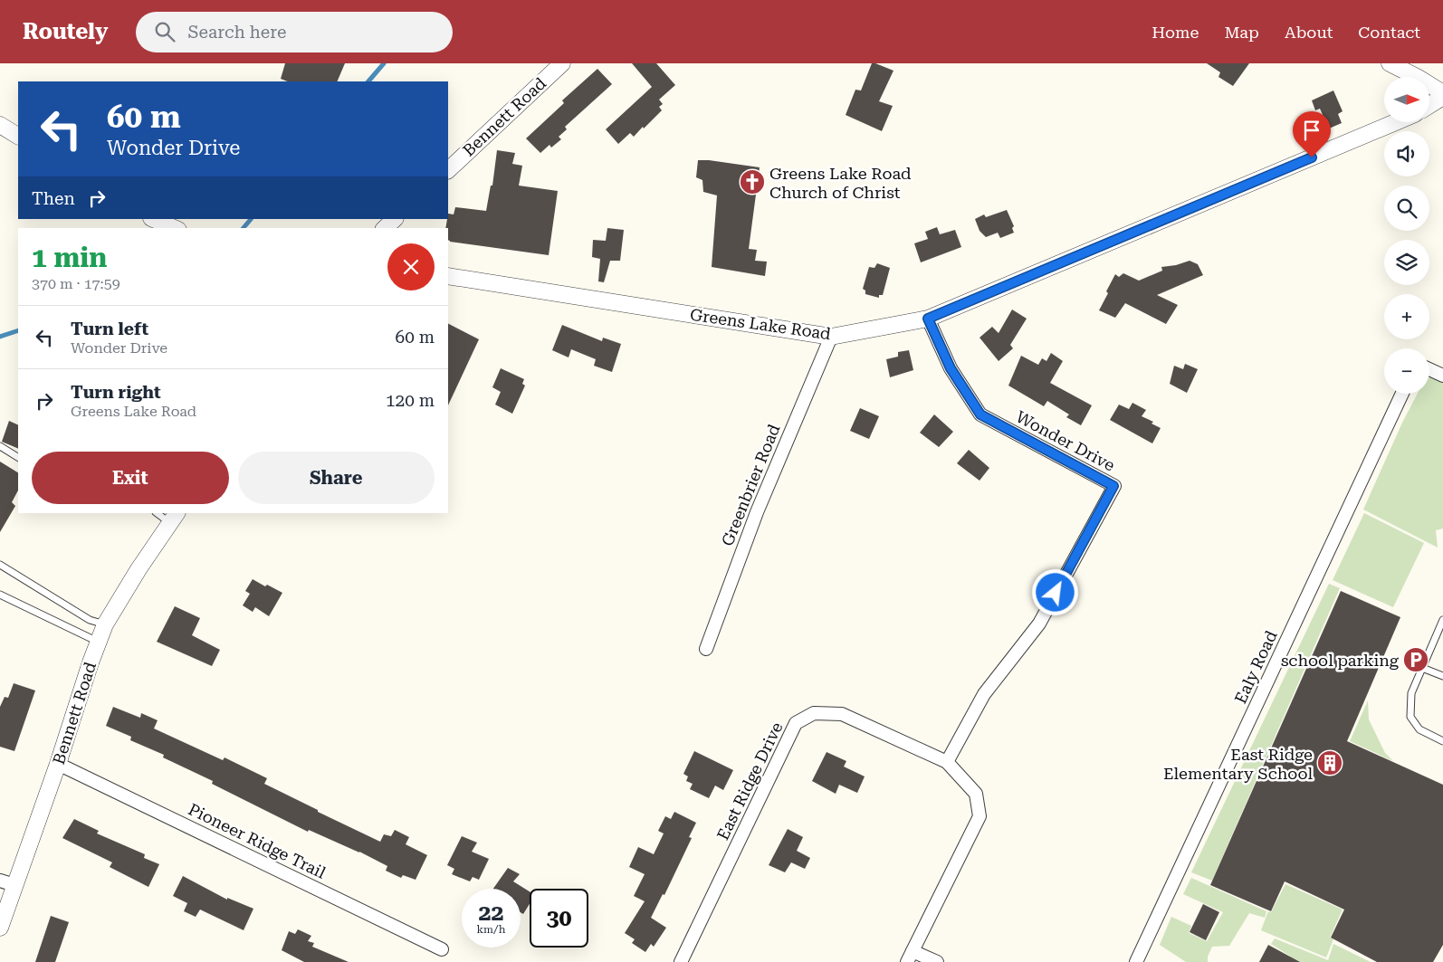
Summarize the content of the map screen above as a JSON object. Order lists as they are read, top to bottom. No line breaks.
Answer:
{"streets":{"street":["Bennett Road","Greens Lake Road","Wonder Drive","Greenbrier Road","Ealy Road","East Ridge Drive","Pioneer Ridge Trail"]},"crossings":[["Bennett Road","Pioneer Ridge Trail"],["Greens Lake Road","Wonder Drive"],["Greens Lake Road","Greenbrier Road"],["Wonder Drive","East Ridge Drive"]],"places":{"church":["Greens Lake Road Church of Christ"],"parking":["school parking"],"building":["East Ridge Elementary School"]},"north":"right","page":{"header":"Routely","search":"Search here","nav":["Home","Map","About","Contact"],"map_buttons":["+","−"],"turn":["60 m","Wonder Drive"],"then":"Then","heading":["1 min","370 m · 17:59"],"list":[{"name":"Turn left","note":"Wonder Drive","value":"60 m"},{"name":"Turn right","note":"Greens Lake Road","value":"120 m"}],"buttons":["Exit","Share"],"speed":"22 km/h","limit":"30"}}
